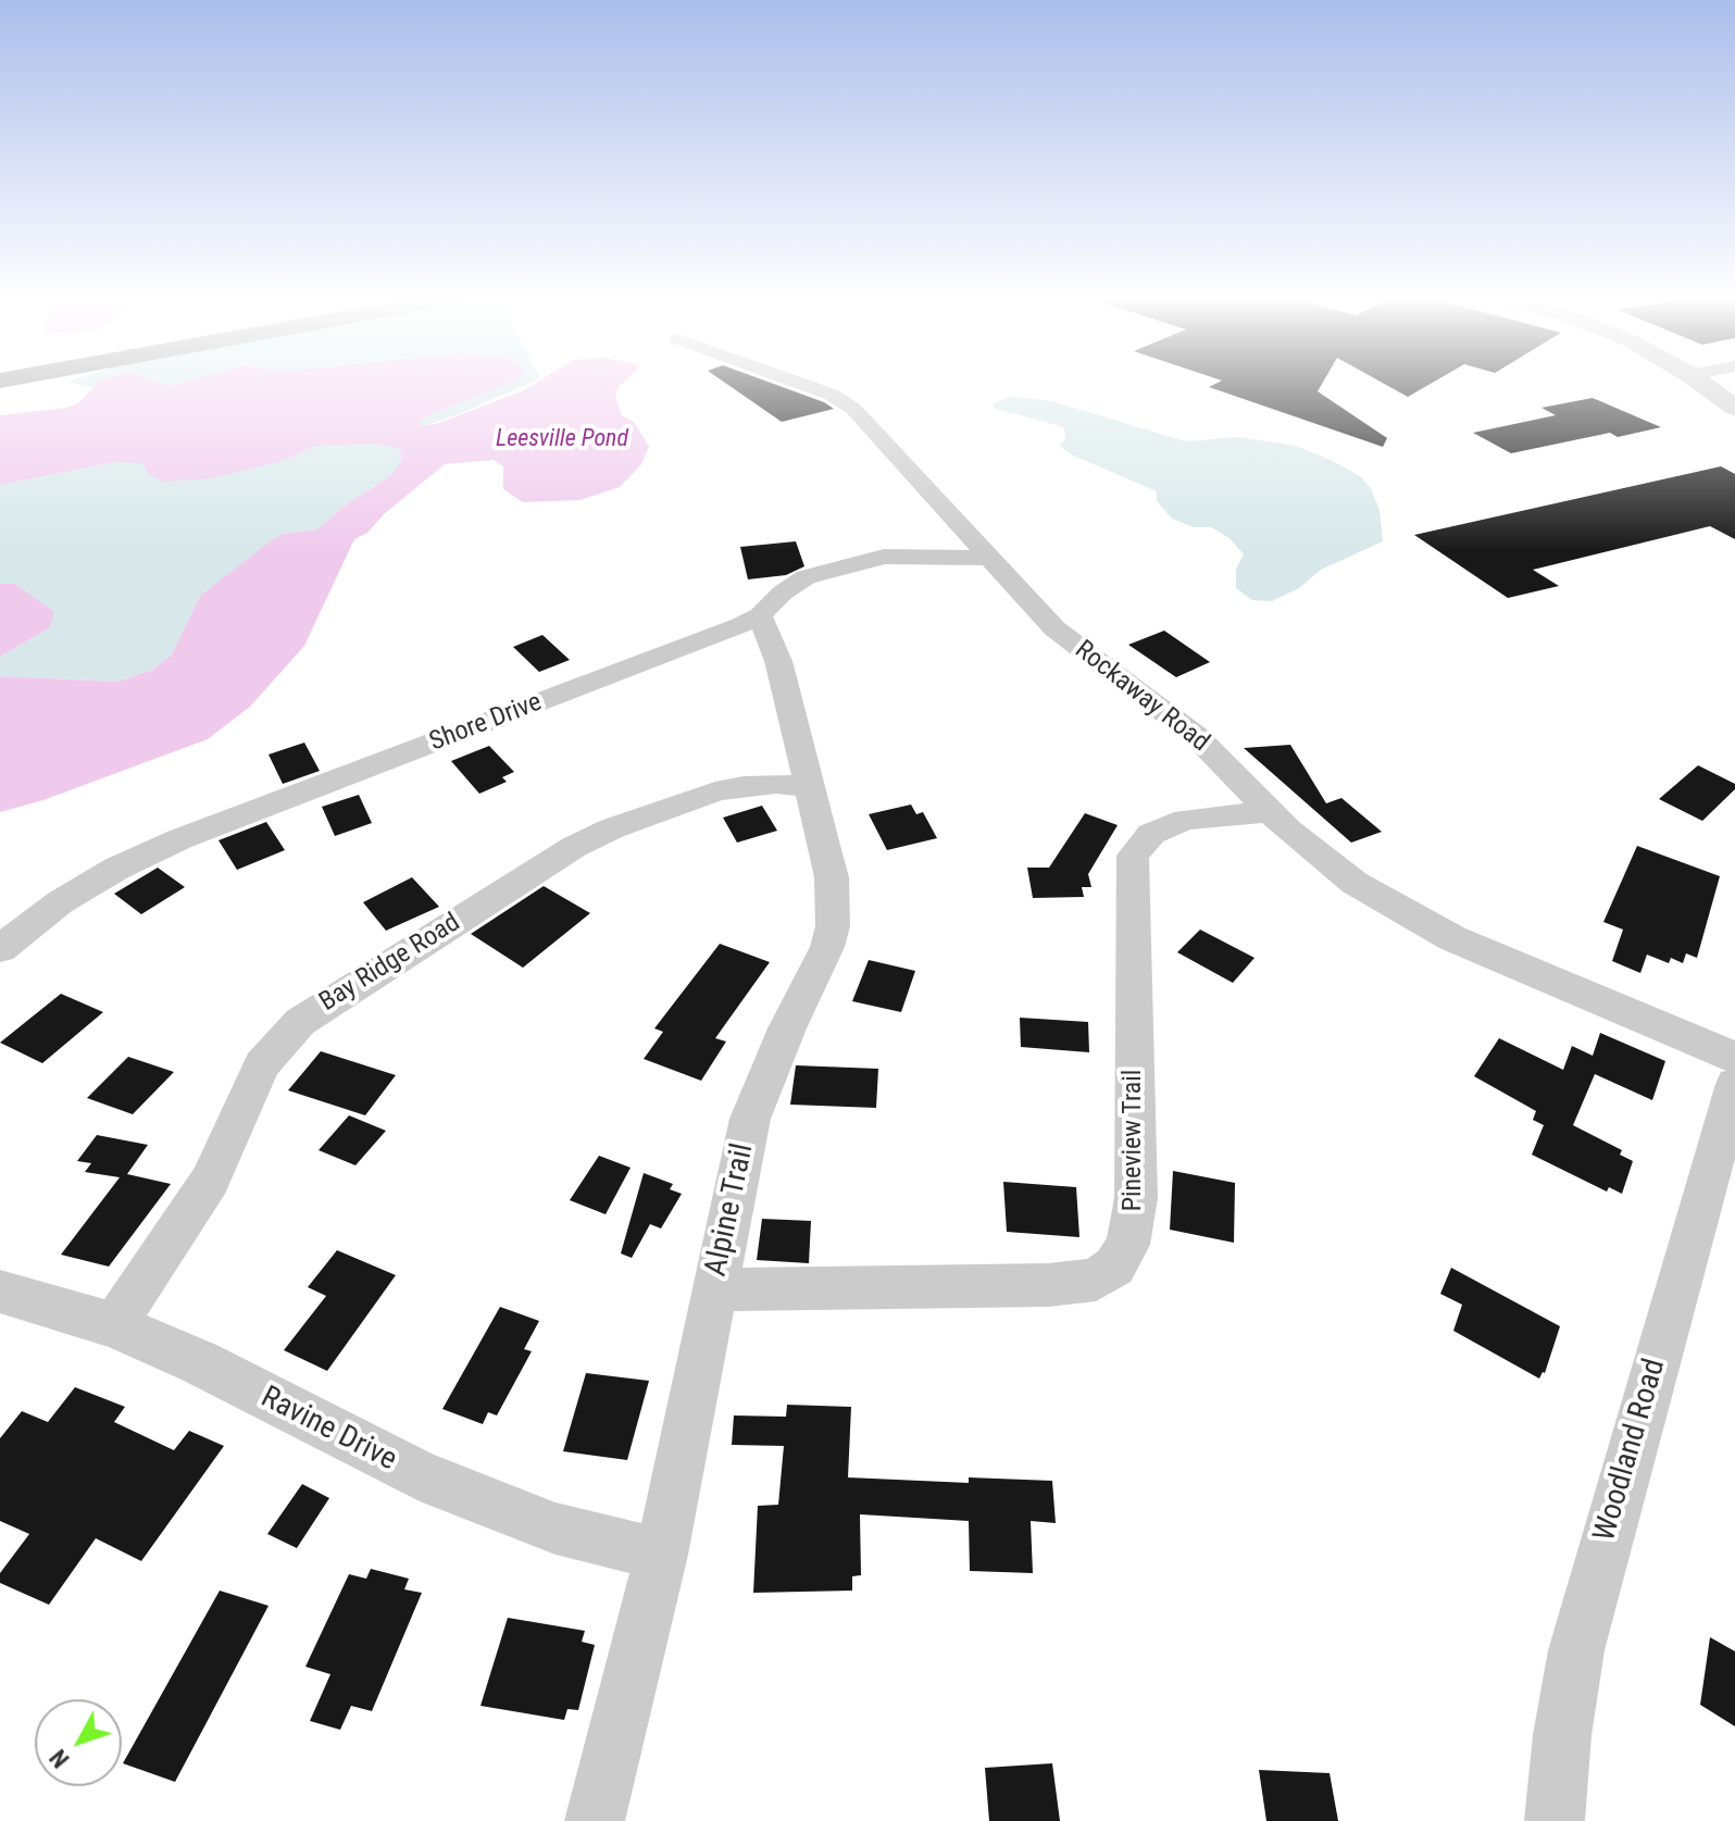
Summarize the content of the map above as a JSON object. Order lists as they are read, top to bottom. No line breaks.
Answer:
{"streets":{"street":["Rockaway Road","Shore Drive","Bay Ridge Road","Pineview Trail","Alpine Trail","Ravine Drive","Woodland Road"]},"crossings":[["Rockaway Road","Shore Drive"],["Rockaway Road","Pineview Trail"],["Shore Drive","Alpine Trail"],["Bay Ridge Road","Alpine Trail"],["Bay Ridge Road","Ravine Drive"],["Pineview Trail","Alpine Trail"],["Alpine Trail","Ravine Drive"]],"water":["Leesville Pond"],"north":"bottom left"}
